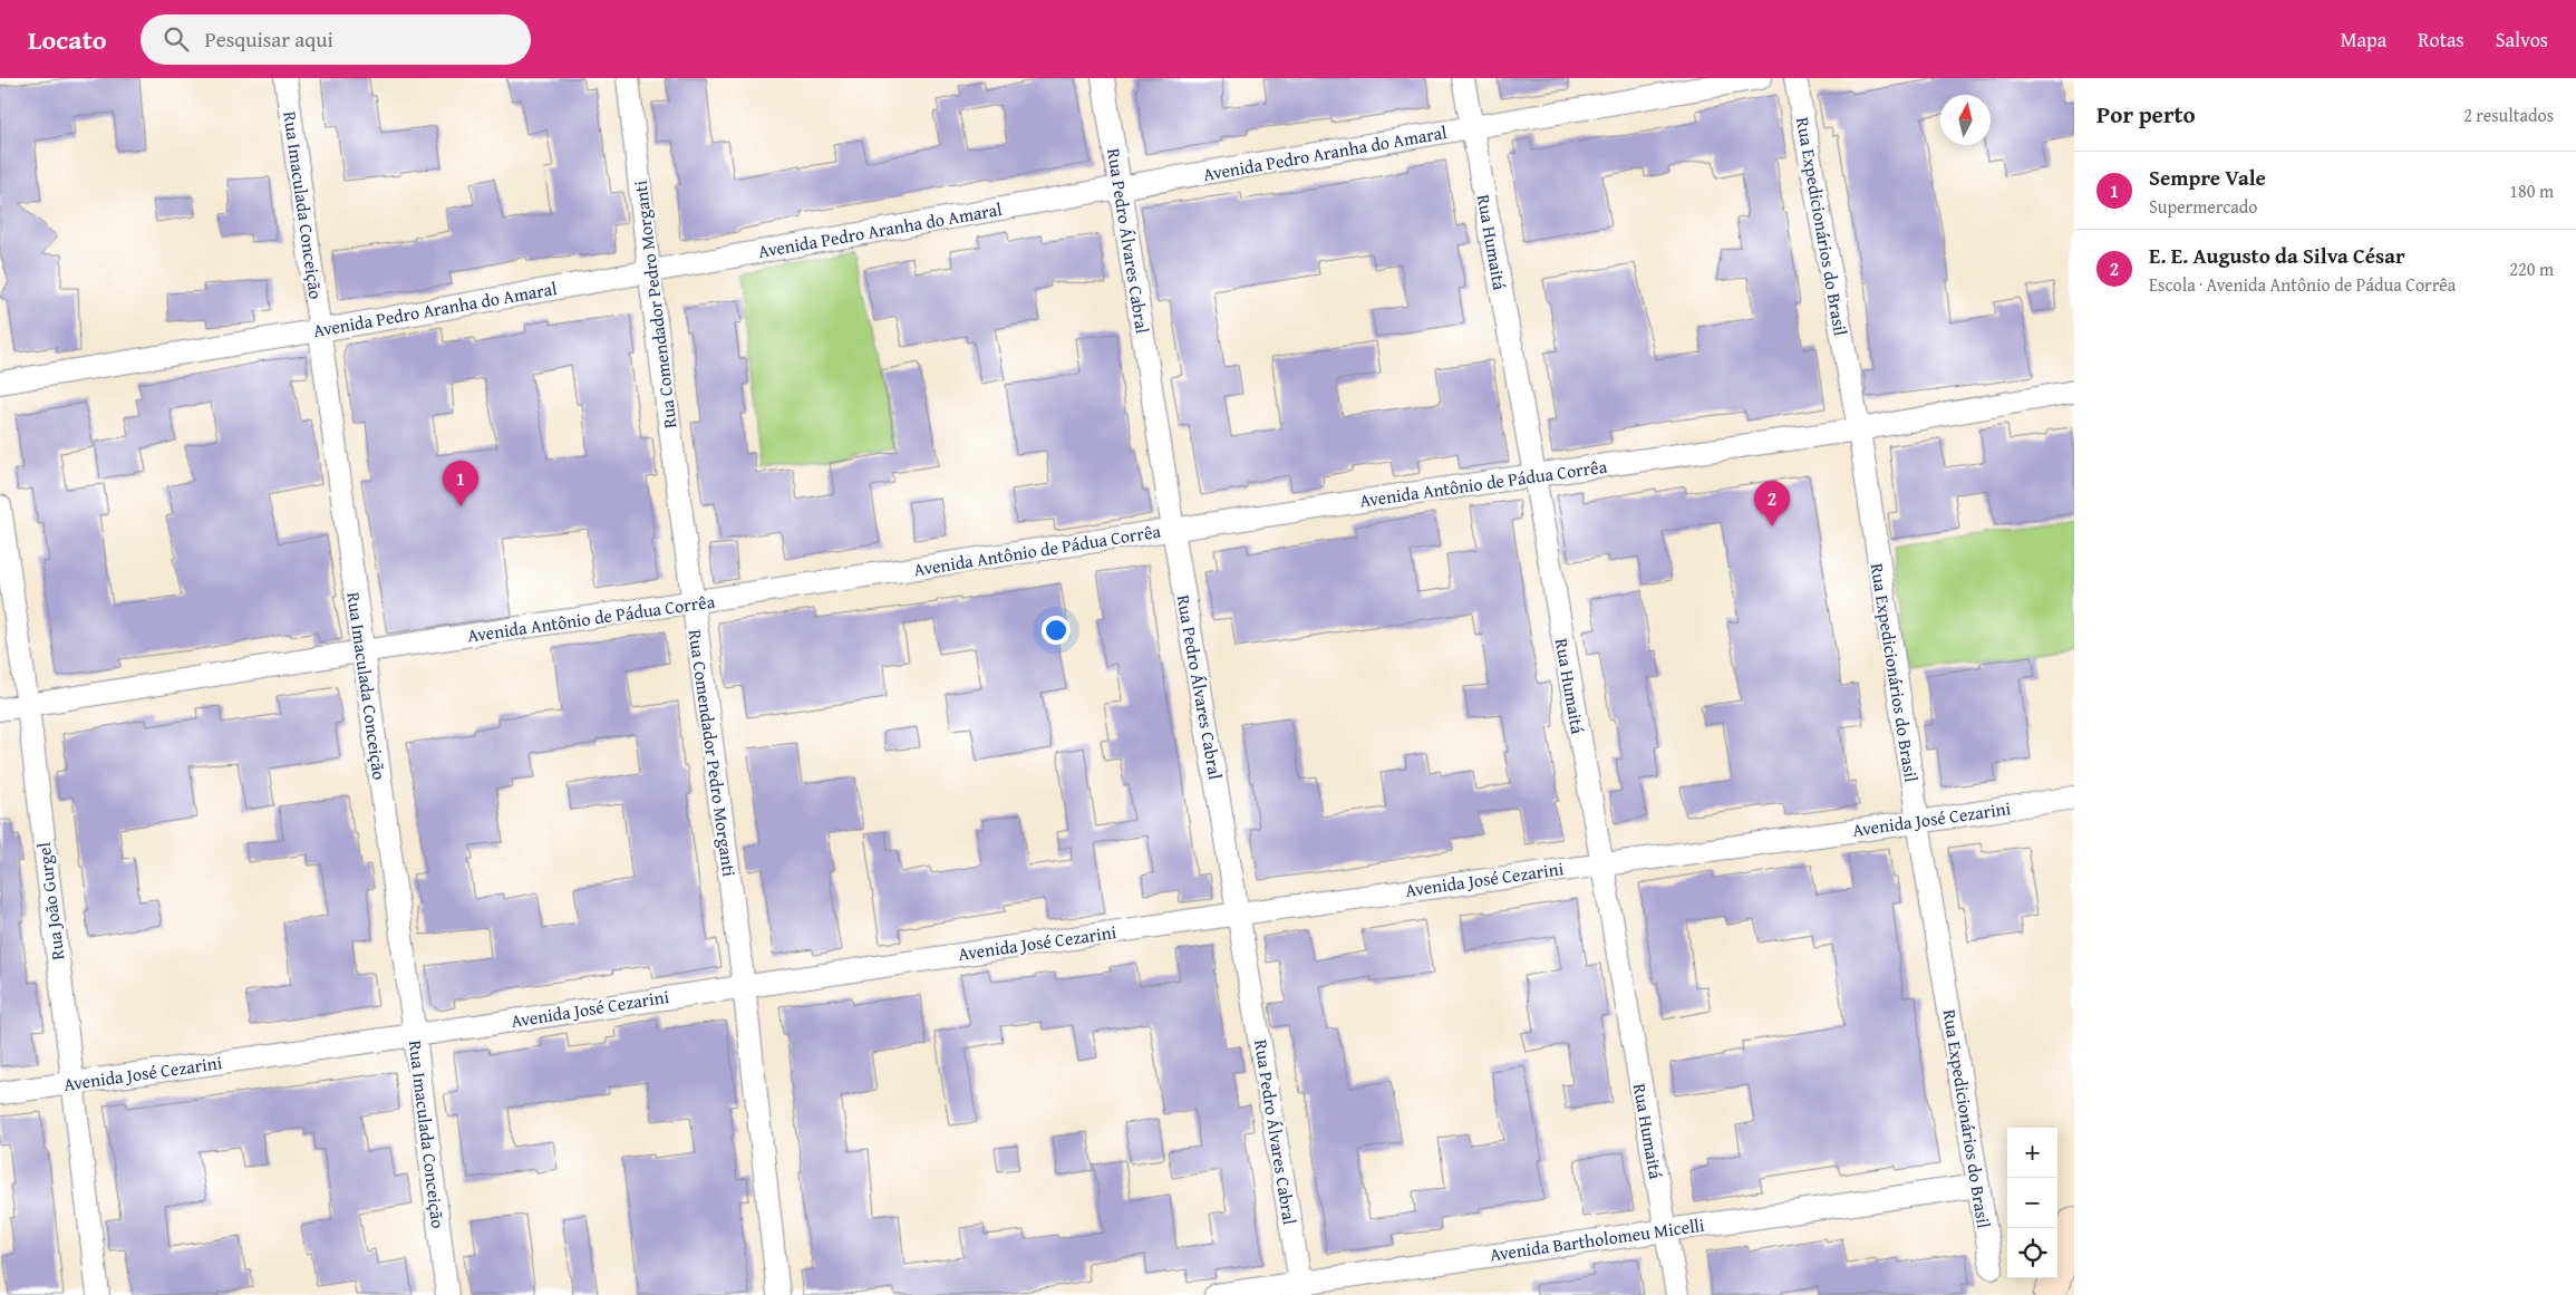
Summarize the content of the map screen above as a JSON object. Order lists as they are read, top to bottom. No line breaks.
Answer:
{"streets":{"street":["Avenida Pedro Aranha do Amaral","Rua Imaculada Conceição","Rua Expedicionários do Brasil","Rua Pedro Álvares Cabral","Rua Humaitá","Rua Comendador Pedro Morganti","Avenida Antônio de Pádua Corrêa","Avenida José Cezarini","Rua João Gurgel","Avenida Bartholomeu Micelli"]},"crossings":[["Avenida Pedro Aranha do Amaral","Rua Imaculada Conceição"],["Avenida Pedro Aranha do Amaral","Rua Pedro Álvares Cabral"],["Avenida Pedro Aranha do Amaral","Rua Humaitá"],["Avenida Pedro Aranha do Amaral","Rua Comendador Pedro Morganti"],["Rua Imaculada Conceição","Avenida Antônio de Pádua Corrêa"],["Rua Imaculada Conceição","Avenida José Cezarini"],["Rua Expedicionários do Brasil","Avenida Antônio de Pádua Corrêa"],["Rua Expedicionários do Brasil","Avenida José Cezarini"],["Rua Expedicionários do Brasil","Avenida Bartholomeu Micelli"],["Rua Pedro Álvares Cabral","Avenida Antônio de Pádua Corrêa"],["Rua Pedro Álvares Cabral","Avenida José Cezarini"],["Rua Pedro Álvares Cabral","Avenida Bartholomeu Micelli"],["Rua Humaitá","Avenida Antônio de Pádua Corrêa"],["Rua Humaitá","Avenida José Cezarini"],["Rua Humaitá","Avenida Bartholomeu Micelli"],["Rua Comendador Pedro Morganti","Avenida Antônio de Pádua Corrêa"],["Rua Comendador Pedro Morganti","Avenida José Cezarini"],["Avenida Antônio de Pádua Corrêa","Rua João Gurgel"],["Avenida José Cezarini","Rua João Gurgel"]],"north":"top","page":{"header":"Locato","search":"Pesquisar aqui","nav":["Mapa","Rotas","Salvos"],"heading":["Por perto","2 resultados"],"list":[{"mark":"1","name":"Sempre Vale","note":"Supermercado","value":"180 m"},{"mark":"2","name":"E. E. Augusto da Silva César","note":"Escola · Avenida Antônio de Pádua Corrêa","value":"220 m"}],"pins":["1","2"],"map_buttons":["+","−"]}}
